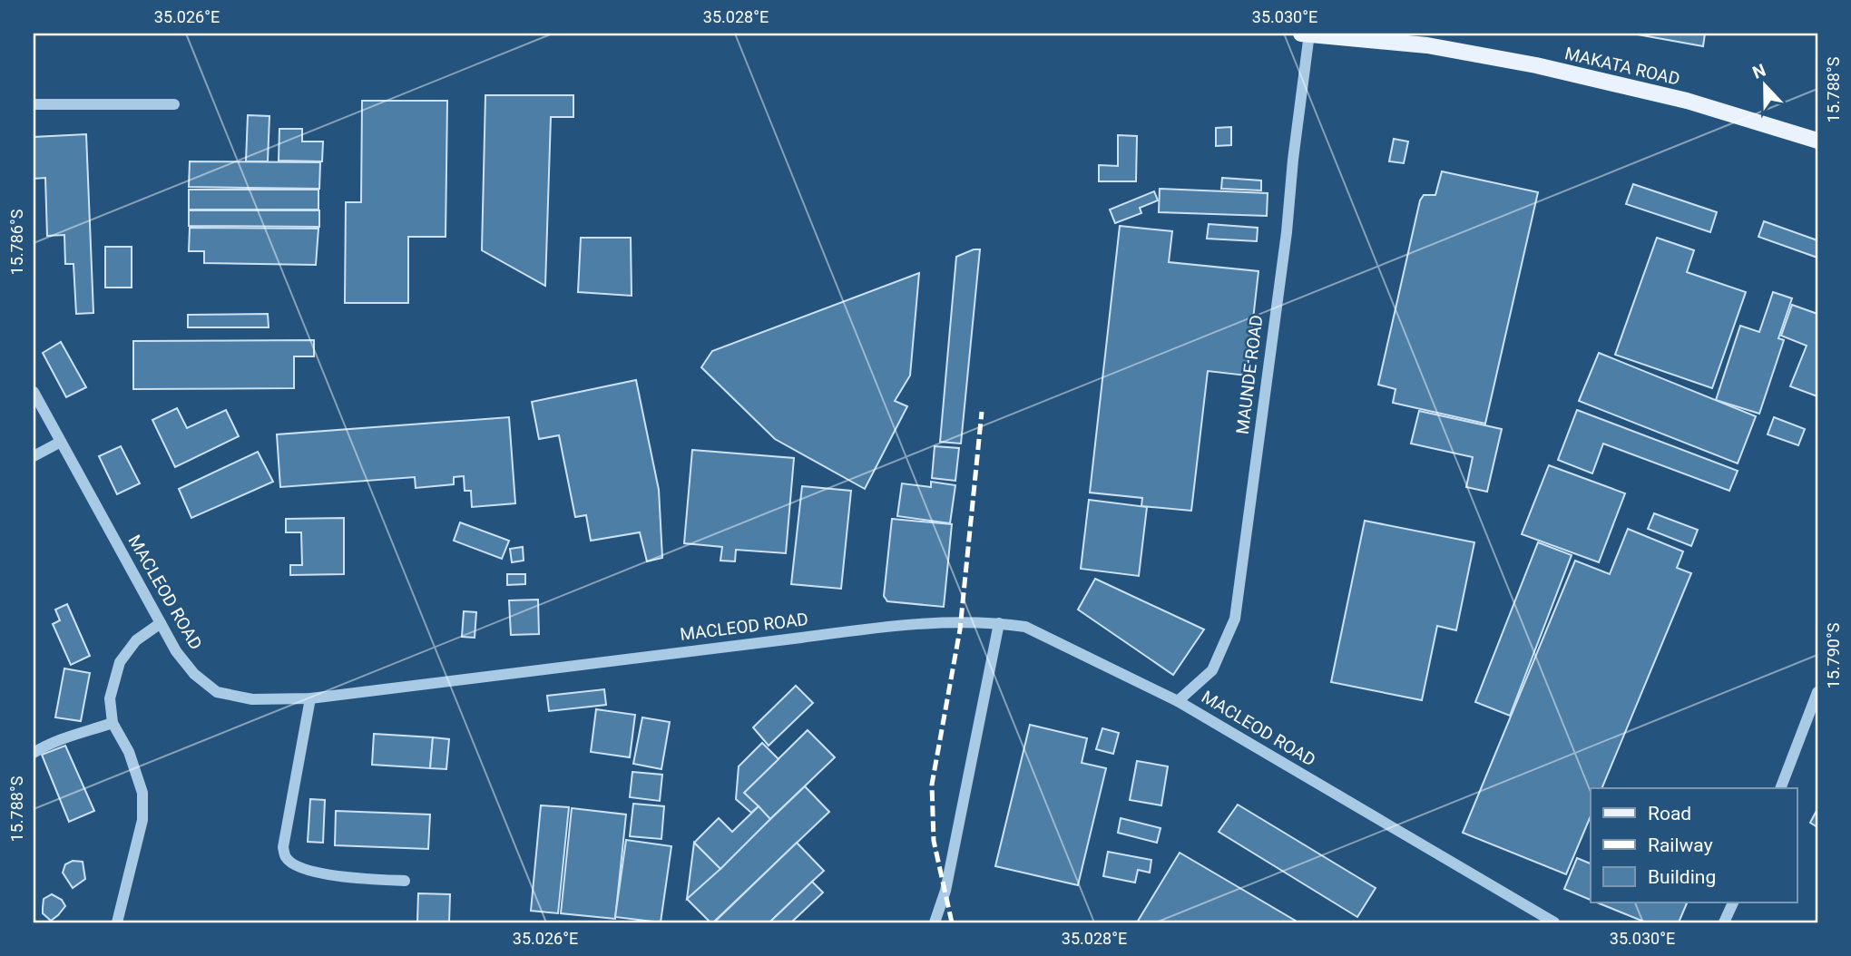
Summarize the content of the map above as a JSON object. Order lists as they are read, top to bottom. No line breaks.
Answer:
{"streets":{"main road":["MAKATA ROAD"],"street":["MAUNDE ROAD","MACLEOD ROAD"]},"crossings":[["MAKATA ROAD","MAUNDE ROAD"],["MAUNDE ROAD","MACLEOD ROAD"]],"legend":["Road","Railway","Building"],"north":"top","coordinates":["35.026°E","35.028°E","35.030°E","15.788°S","15.786°S","15.790°S"]}
